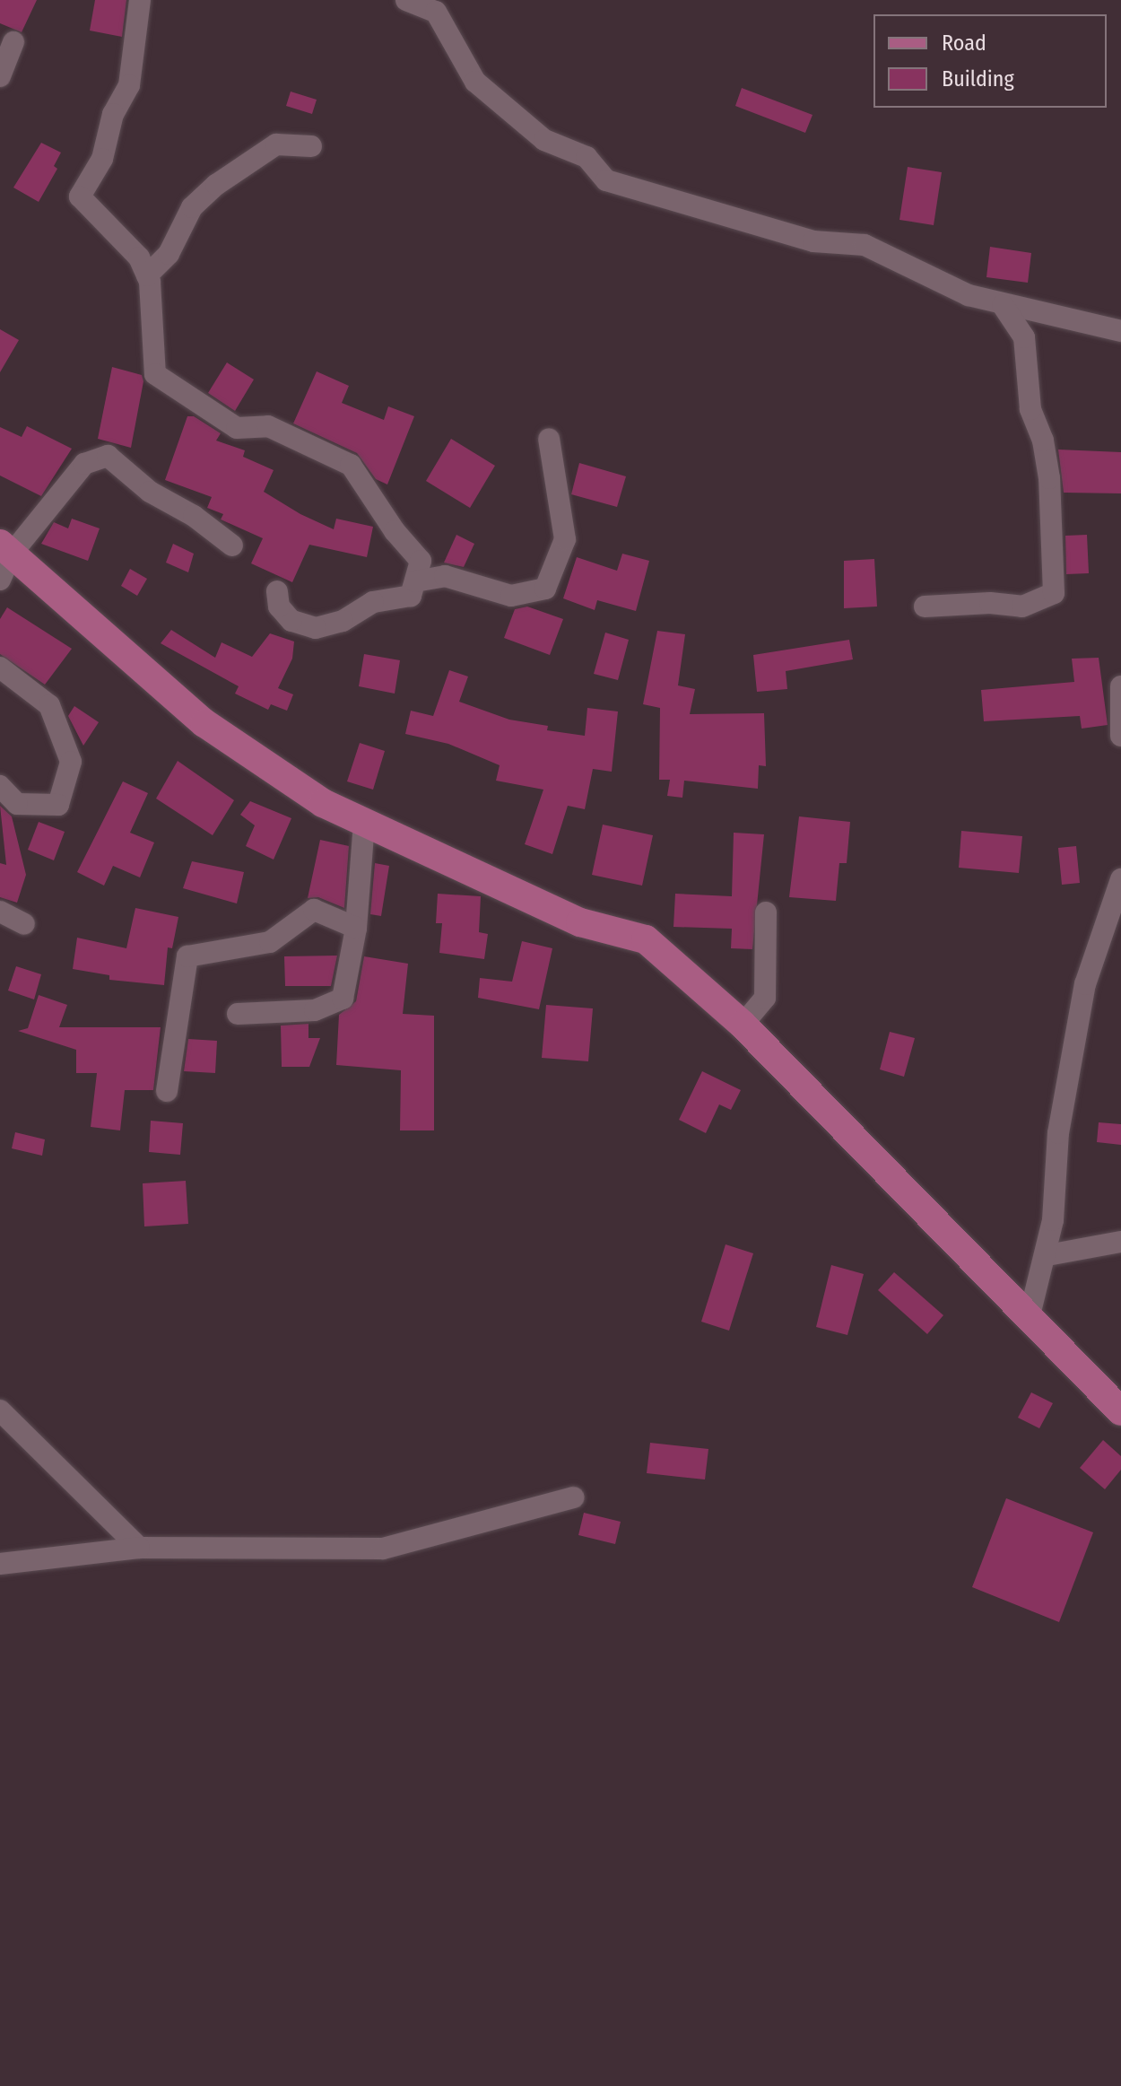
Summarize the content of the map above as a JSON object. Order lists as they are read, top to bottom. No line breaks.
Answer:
{"legend":["Road","Building"]}
